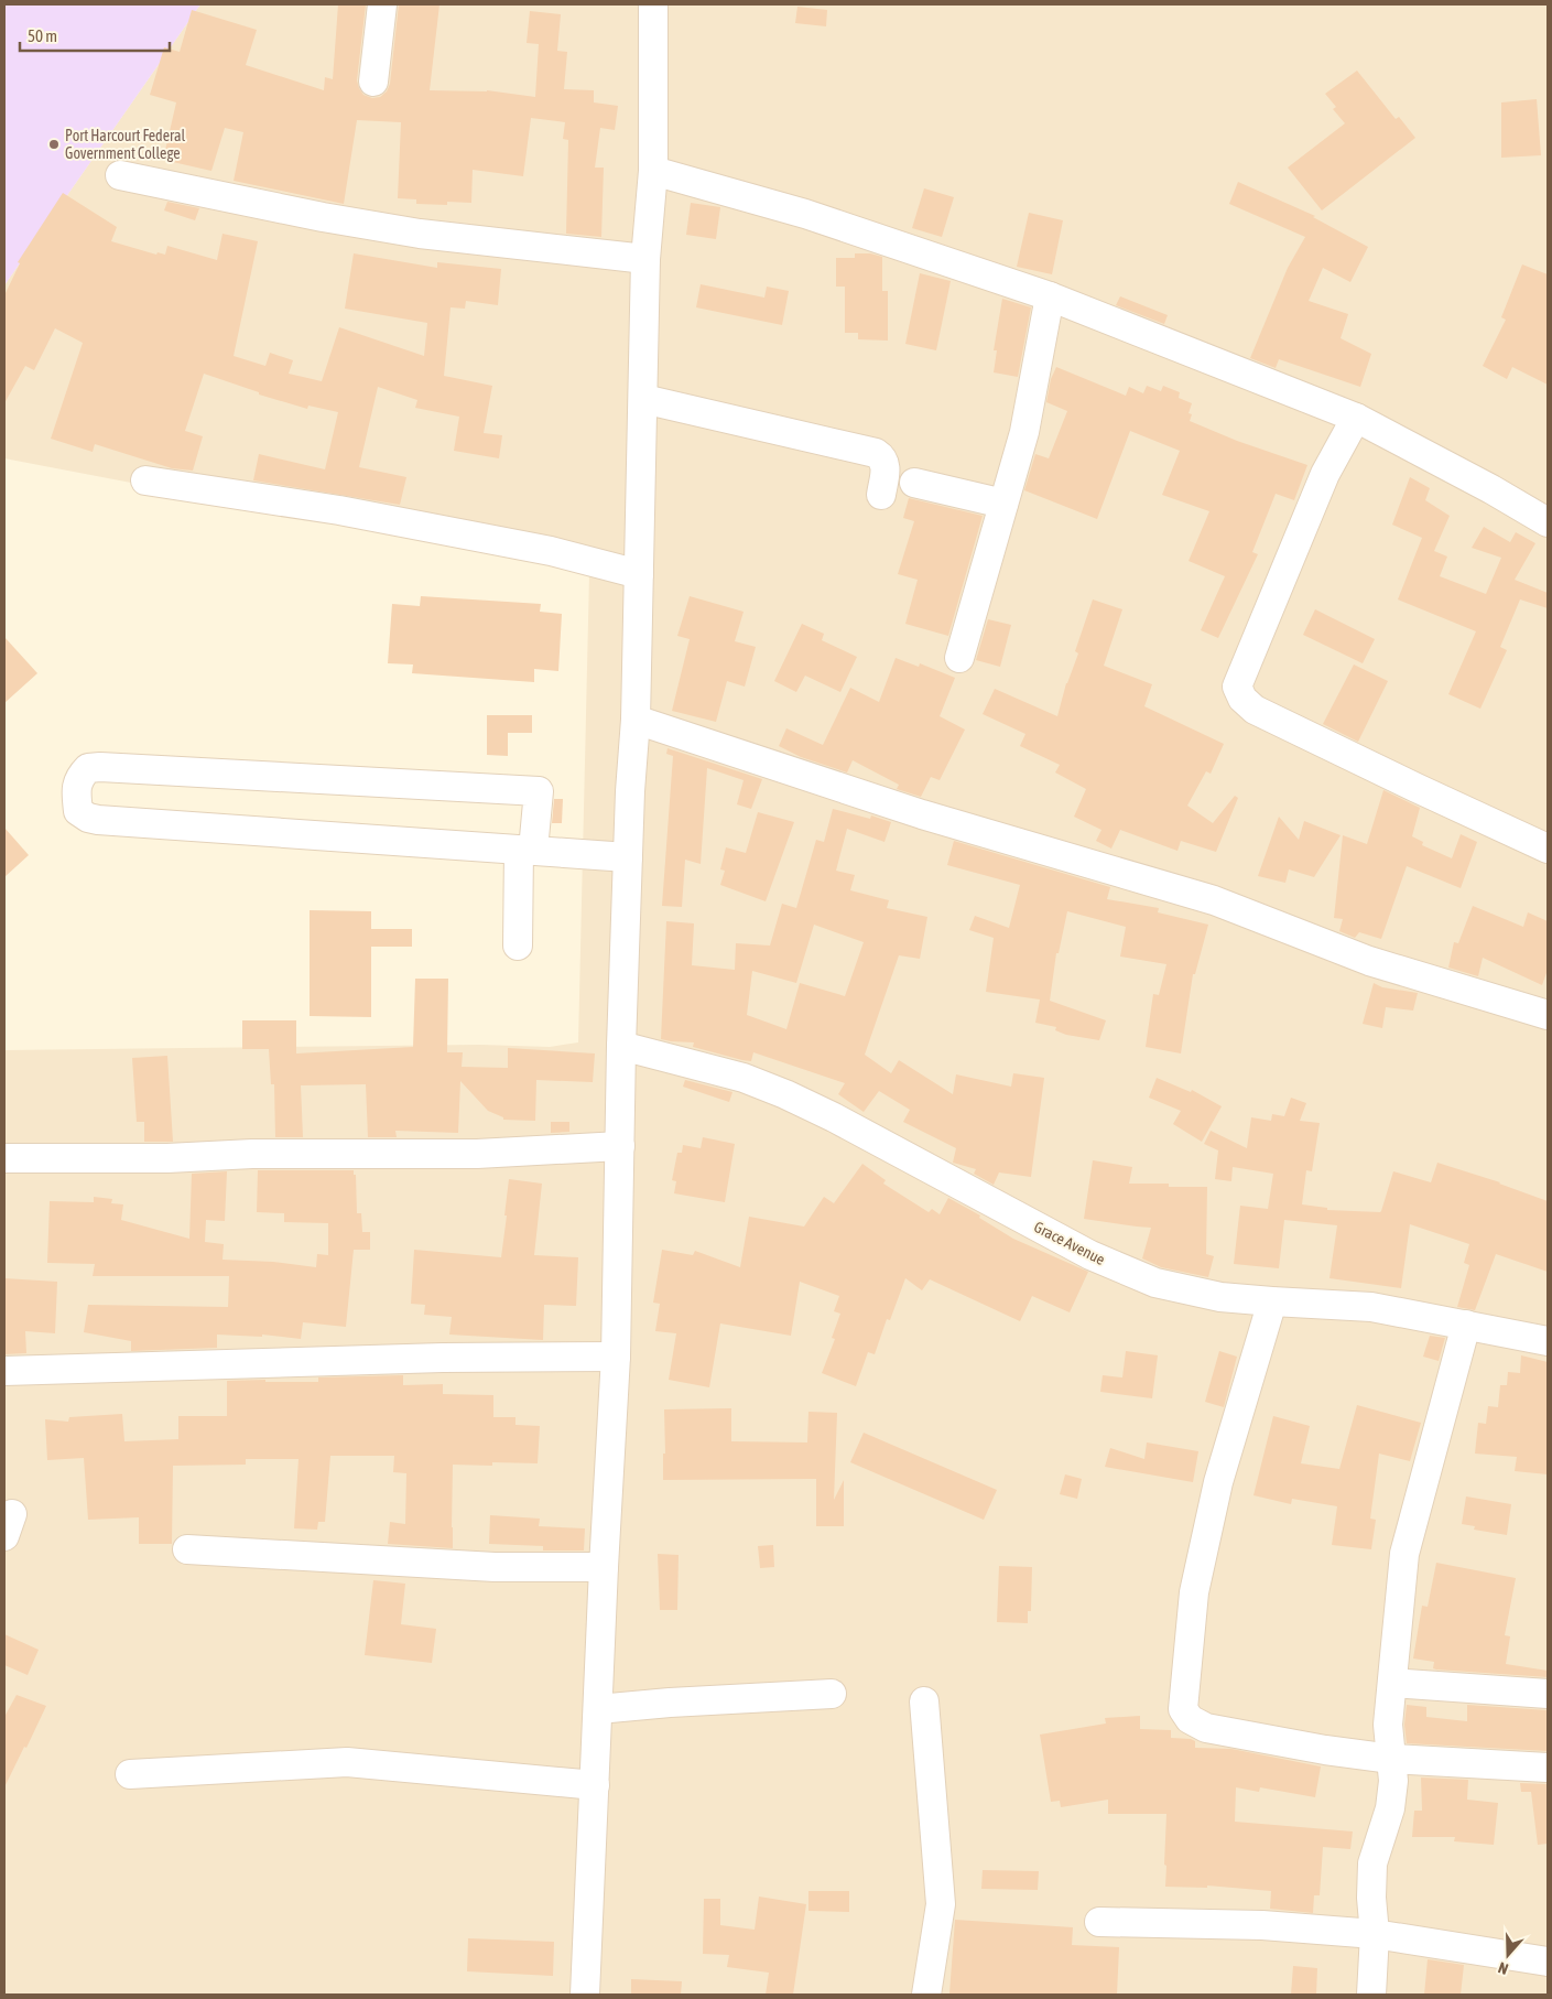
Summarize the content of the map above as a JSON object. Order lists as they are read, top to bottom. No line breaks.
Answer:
{"streets":{"street":["Grace Avenue"]},"places":["Port Harcourt Federal Government College"],"scale_bar":"50 m","north":"bottom"}
